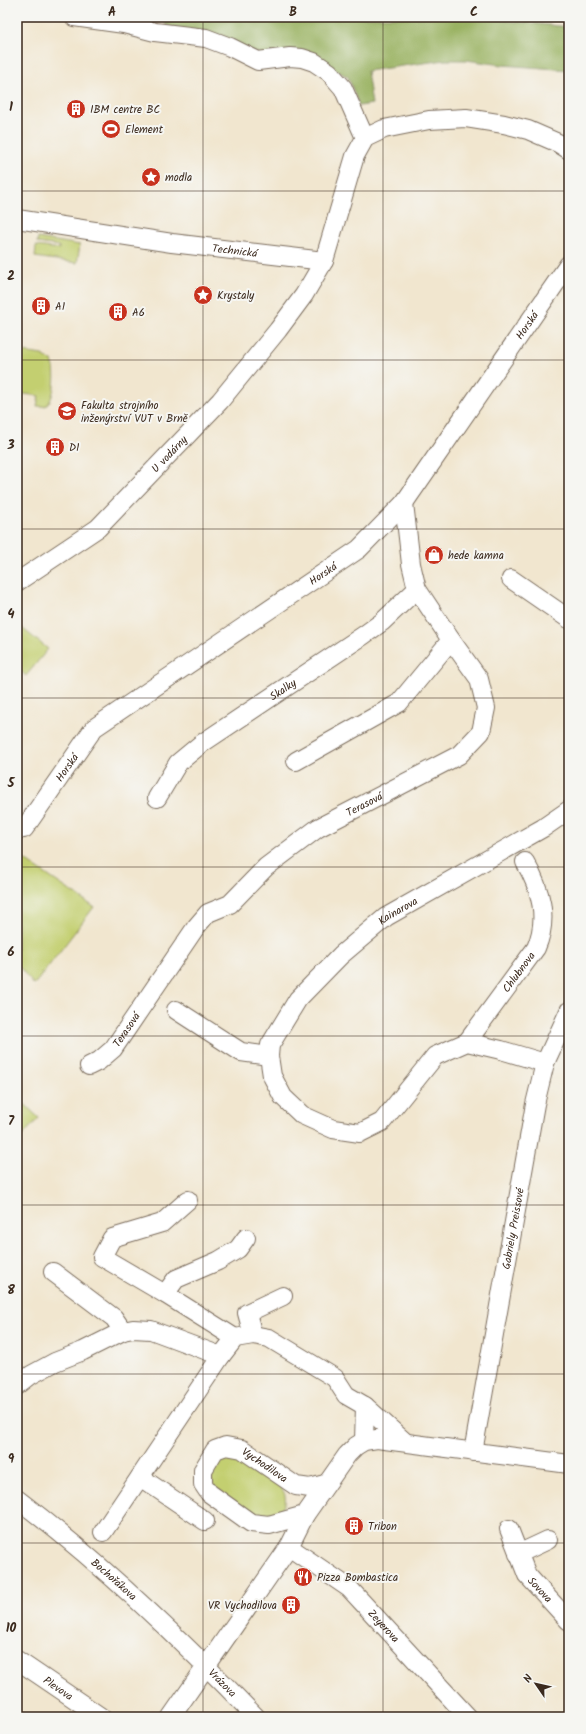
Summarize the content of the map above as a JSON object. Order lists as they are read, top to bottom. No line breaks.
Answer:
{"streets":{"street":["Technická","Horská","U vodárny","Skalky","Terasová","Kainarova","Chlubnova","Gabriely Preissové","Vychodilova","Bochořákova","Sovova","Zeyerova","Vrázova","Plevova"]},"crossings":[["Technická","U vodárny"],["Horská","Terasová"],["Skalky","Terasová"],["Kainarova","Chlubnova"],["Bochořákova","Vrázova"]],"places":{"building":["IBM centre BC","A1","A6","D1","Tribon","VR Vychodilova"],"sports":["Element"],"place":["modla","Krystaly"],"school or university":["Fakulta strojního inženýrství VUT v Brně"],"shop":["hede kamna"],"restaurant":["Pizza Bombastica"]},"north":"top left","grid":{"columns":["A","B","C"],"rows":["1","2","3","4","5","6","7","8","9","10"]}}
